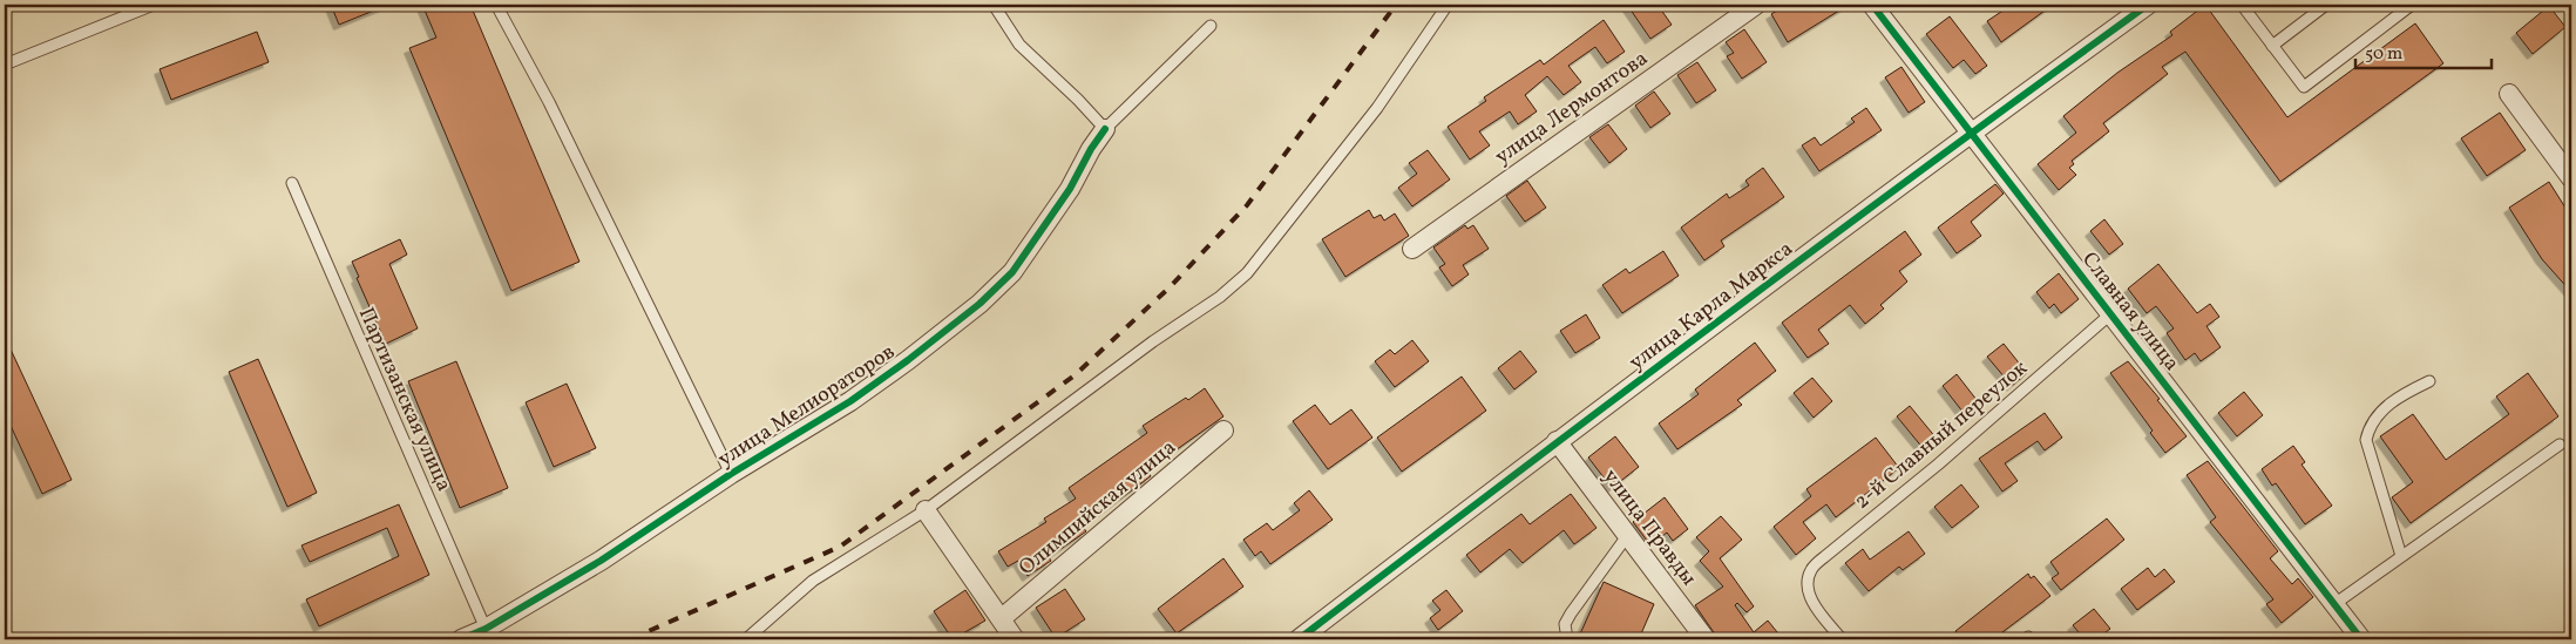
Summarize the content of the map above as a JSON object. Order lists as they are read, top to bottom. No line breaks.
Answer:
{"streets":{"street":["улица Лермонтова","улица Карла Маркса","Славная улица","улица Мелиораторов","Олимпийская улица","улица Правды"],"lane":["Партизанская улица","2-й Славный переулок"]},"crossings":[["улица Карла Маркса","Славная улица"],["улица Карла Маркса","улица Правды"],["Славная улица","2-й Славный переулок"],["Партизанская улица","улица Мелиораторов"]],"scale_bar":"50 m"}
